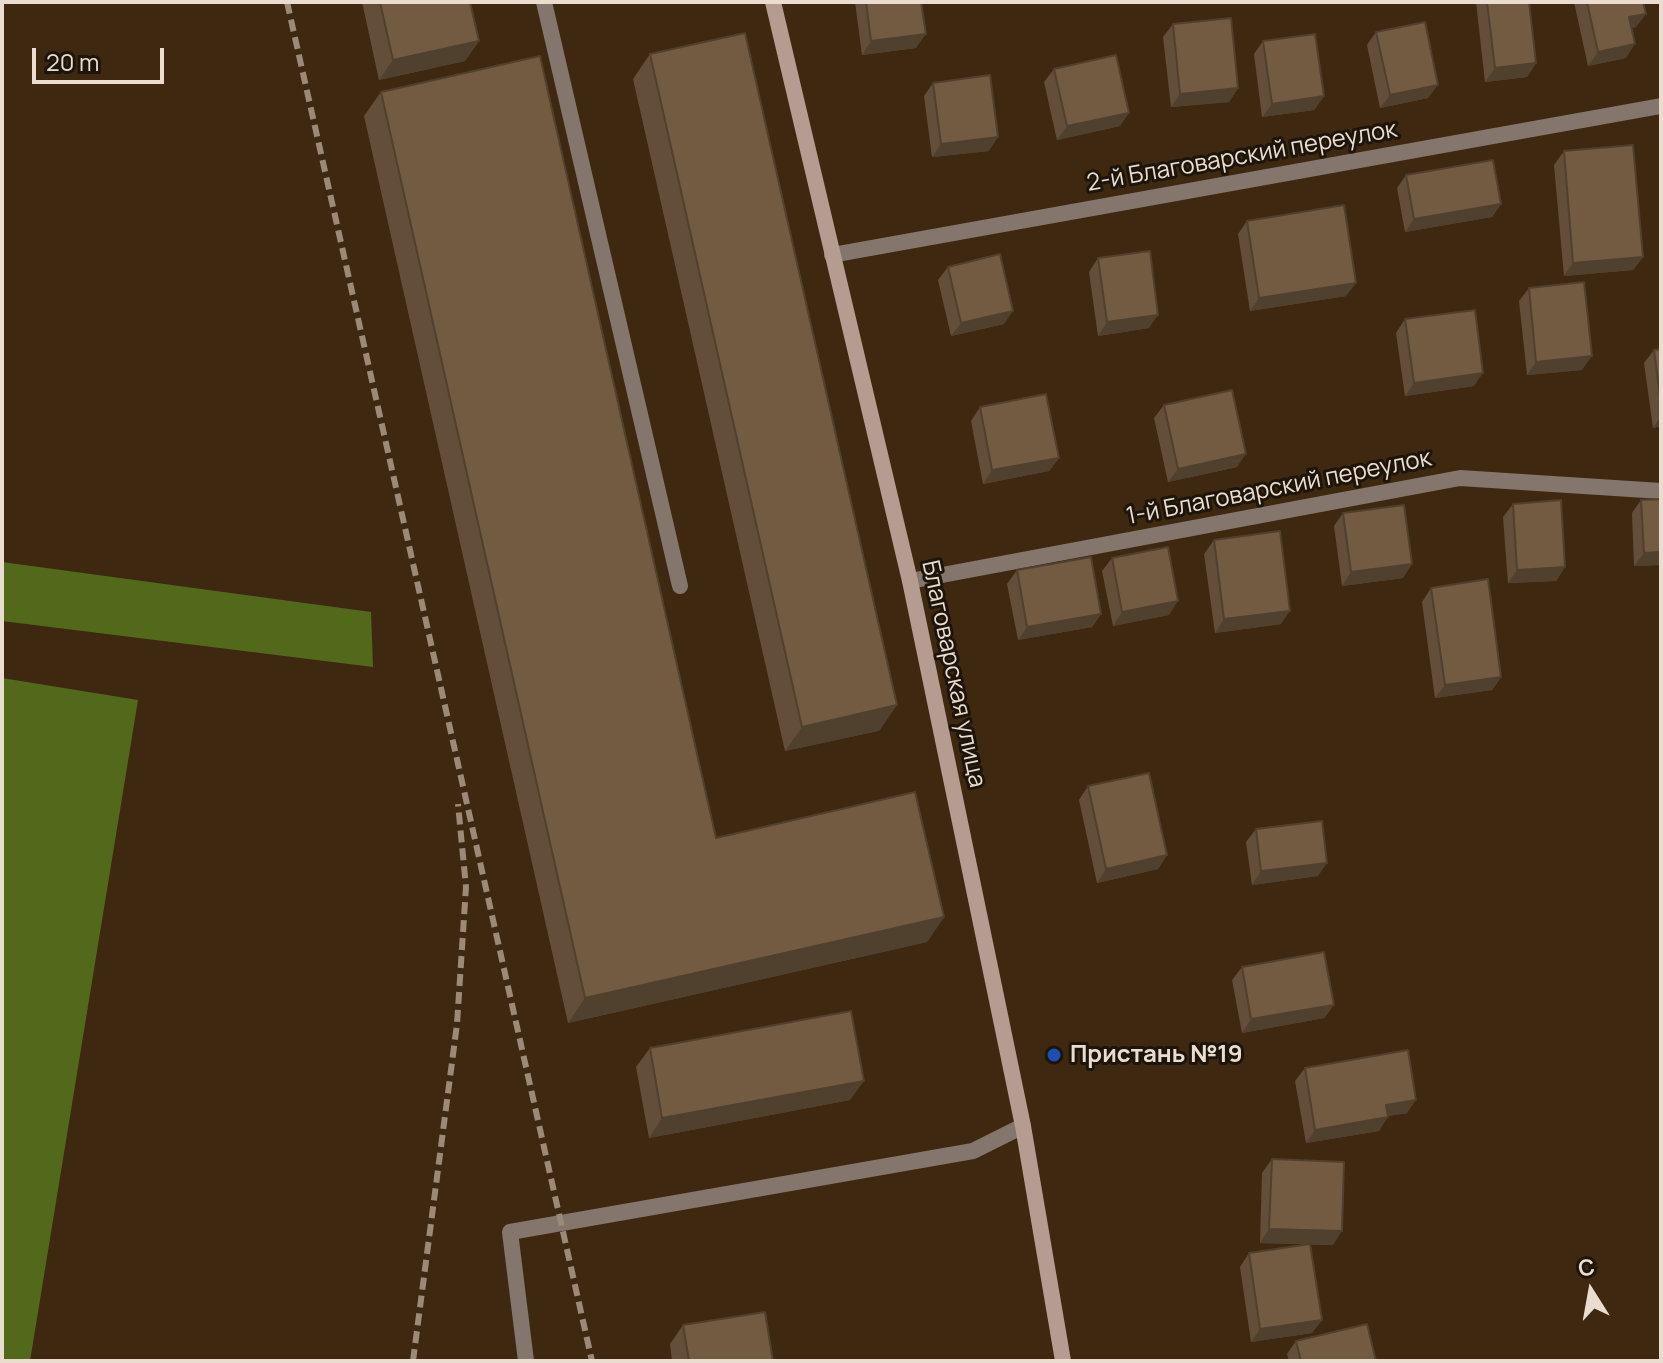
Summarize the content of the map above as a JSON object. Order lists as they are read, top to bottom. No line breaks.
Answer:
{"streets":{"street":["2-й Благоварский переулок","1-й Благоварский переулок","Благоварская улица"]},"crossings":[["2-й Благоварский переулок","Благоварская улица"],["1-й Благоварский переулок","Благоварская улица"]],"places":["Пристань №19"],"scale_bar":"20 m","north":"top"}
